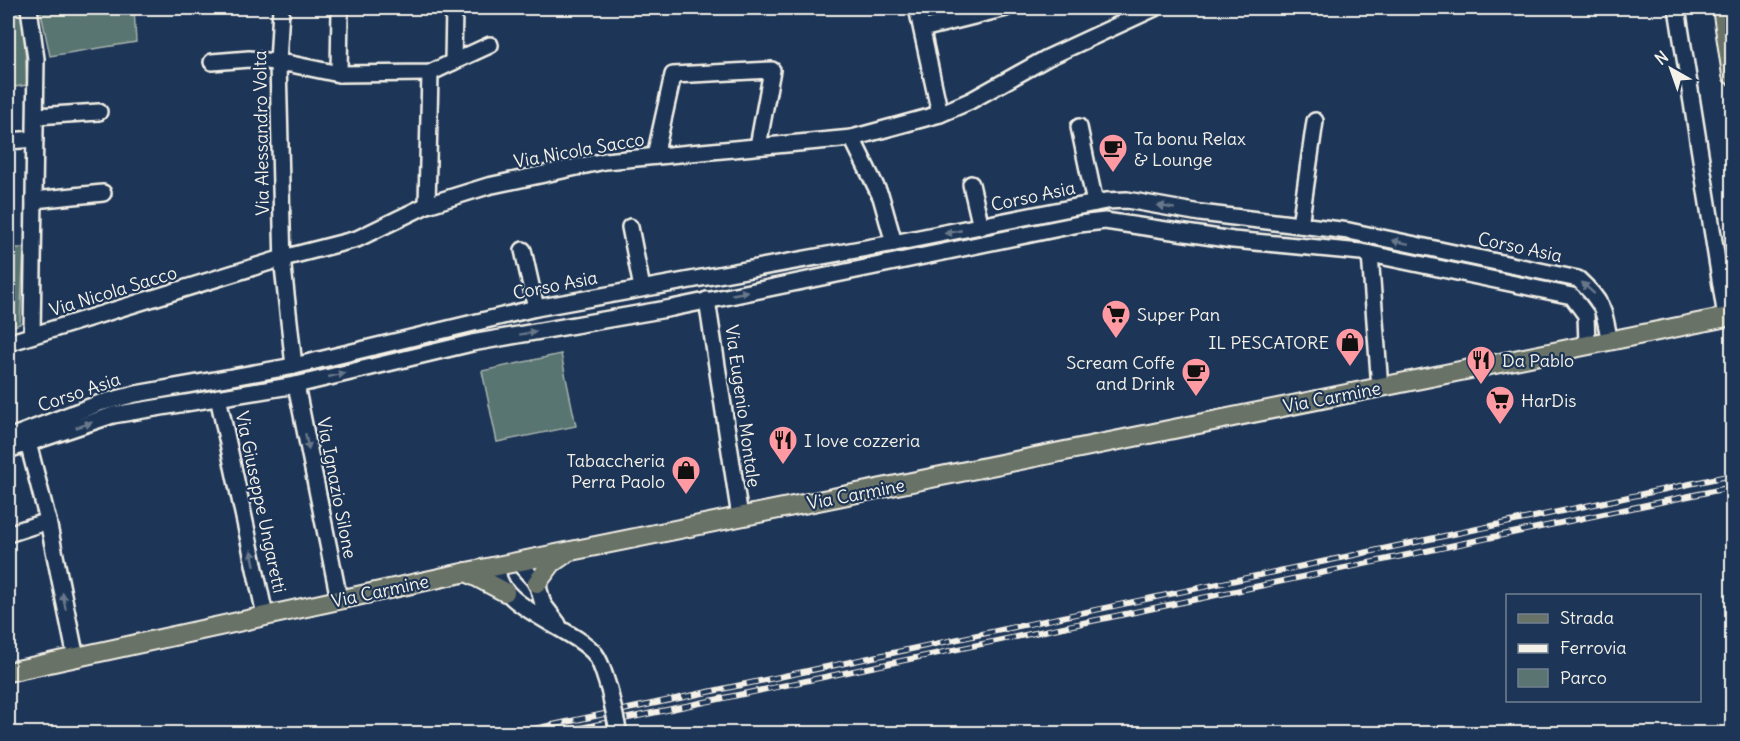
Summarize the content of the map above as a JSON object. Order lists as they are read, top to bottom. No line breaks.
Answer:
{"streets":{"main road":["Via Carmine"],"street":["Via Alessandro Volta","Via Nicola Sacco","Corso Asia","Via Eugenio Montale","Via Ignazio Silone","Via Giuseppe Ungaretti"]},"crossings":[["Via Alessandro Volta","Via Nicola Sacco"],["Via Alessandro Volta","Corso Asia"],["Corso Asia","Via Carmine"],["Corso Asia","Via Eugenio Montale"],["Corso Asia","Via Ignazio Silone"],["Corso Asia","Via Giuseppe Ungaretti"],["Via Carmine","Via Eugenio Montale"],["Via Carmine","Via Ignazio Silone"],["Via Carmine","Via Giuseppe Ungaretti"]],"one_way":["Via Ignazio Silone","Via Giuseppe Ungaretti"],"places":{"cafe":["Ta bonu Relax & Lounge","Scream Coffe and Drink"],"supermarket":["Super Pan","HarDis"],"shop":["IL PESCATORE","Tabaccheria Perra Paolo"],"restaurant":["Da Pablo","I love cozzeria"]},"legend":["Strada","Ferrovia","Parco"],"north":"top left"}
